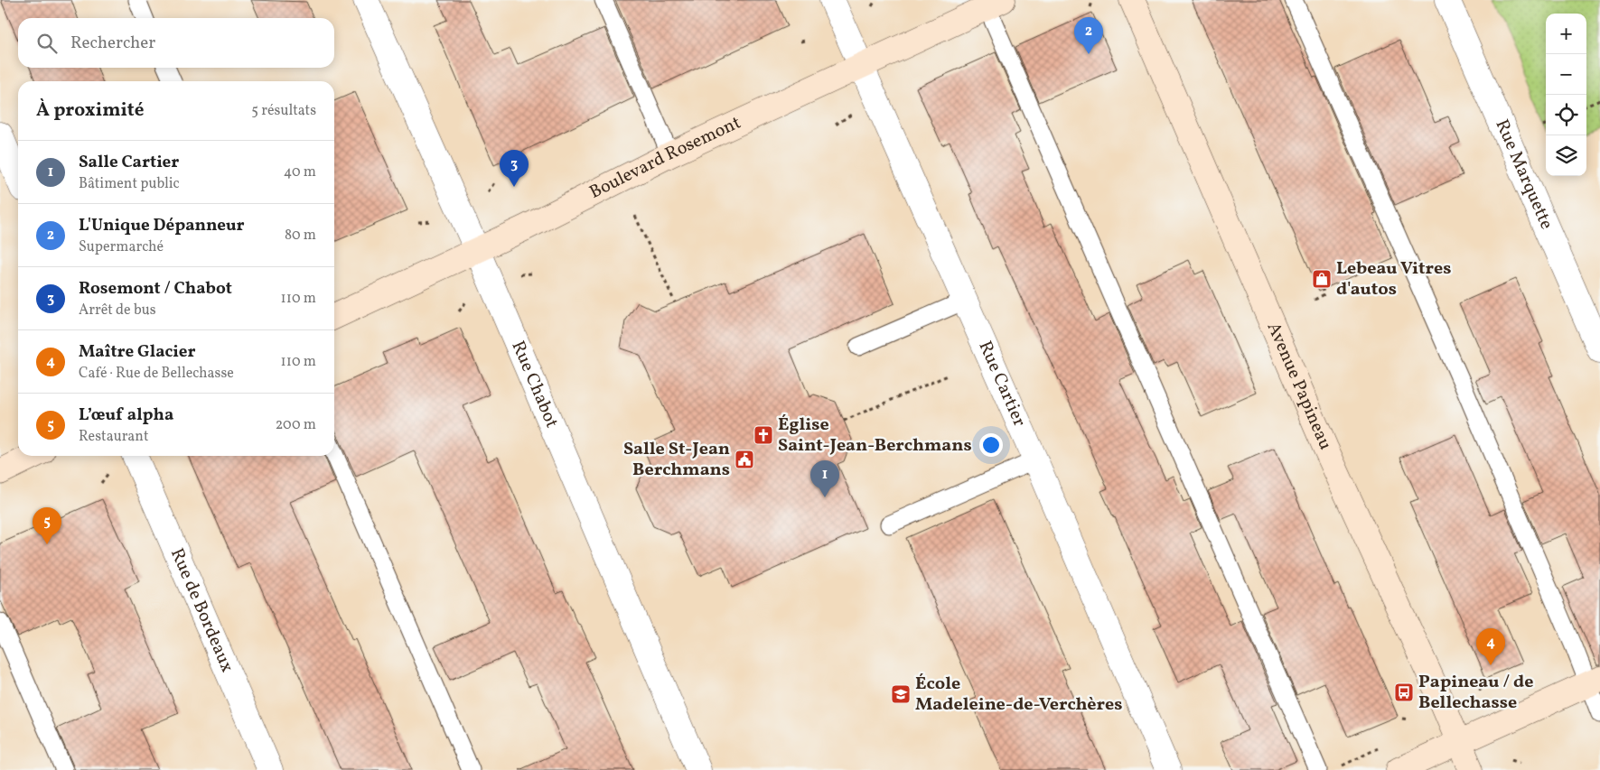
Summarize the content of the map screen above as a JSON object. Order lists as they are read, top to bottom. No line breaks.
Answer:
{"streets":{"main road":["Boulevard Rosemont","Avenue Papineau"],"street":["Rue Marquette","Rue Chabot","Rue Cartier","Rue de Bordeaux"]},"crossings":[["Boulevard Rosemont","Rue Chabot"],["Boulevard Rosemont","Rue Cartier"]],"places":{"shop":["Lebeau Vitres d'autos"],"church":["Église Saint-Jean-Berchmans"],"public building":["Salle St-Jean Berchmans"],"bus stop":["Papineau / de Bellechasse"],"school or university":["École Madeleine-de-Verchères"]},"page":{"map_buttons":["+","−"],"pins":["2","3","1","5","4"],"search":"Rechercher","heading":["À proximité","5 résultats"],"list":[{"mark":"1","name":"Salle Cartier","note":"Bâtiment public","value":"40 m"},{"mark":"2","name":"L'Unique Dépanneur","note":"Supermarché","value":"80 m"},{"mark":"3","name":"Rosemont / Chabot","note":"Arrêt de bus","value":"110 m"},{"mark":"4","name":"Maître Glacier","note":"Café · Rue de Bellechasse","value":"110 m"},{"mark":"5","name":"L’œuf alpha","note":"Restaurant","value":"200 m"}]}}
